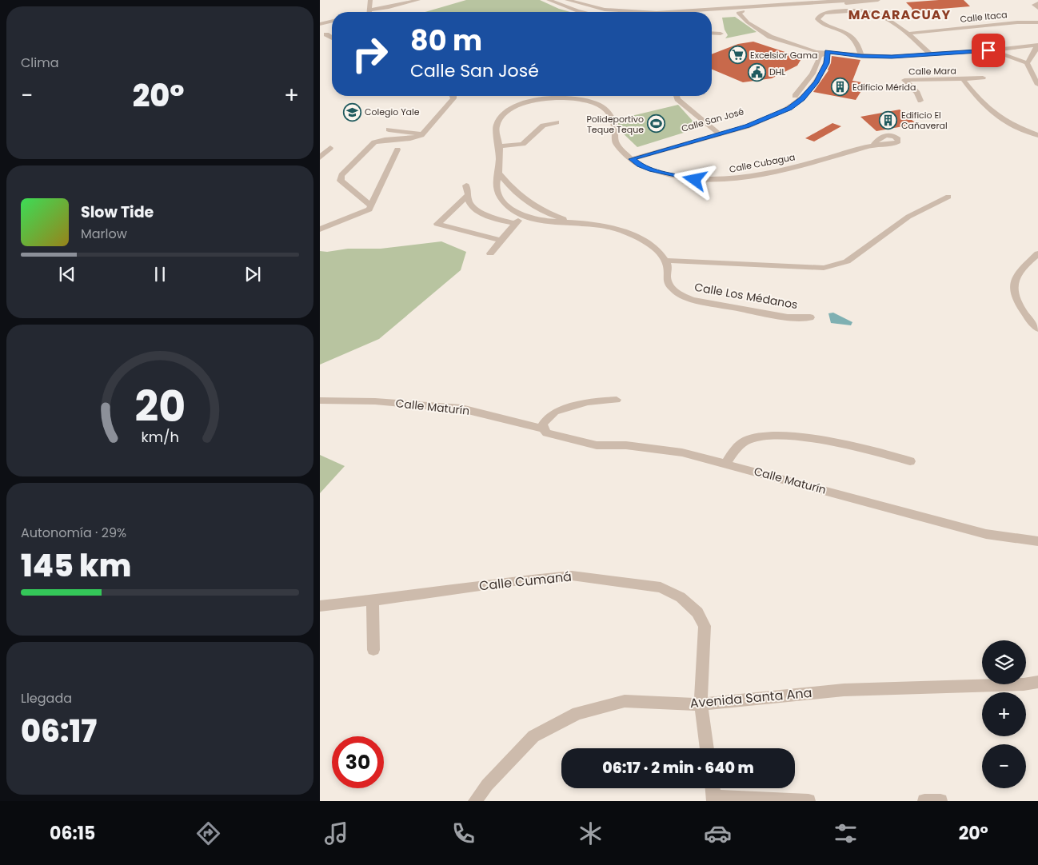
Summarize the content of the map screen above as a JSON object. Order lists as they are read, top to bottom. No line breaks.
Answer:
{"streets":{"street":["Calle Itaca","Calle Mara","Calle San José","Calle Cubagua","Calle Los Médanos","Calle Maturín","Calle Cumaná","Avenida Santa Ana"]},"crossings":[["Calle San José","Calle Cubagua"],["Calle Cumaná","Avenida Santa Ana"]],"districts":["MACARACUAY"],"places":{"supermarket":["Excelsior Gama"],"public building":["DHL"],"building":["Edificio Mérida","Edificio El Cañaveral"],"school or university":["Colegio Yale"],"sports":["Polideportivo Teque Teque"]},"page":{"tile":["Clima",["Autonomía · 29%","145 km"],["Llegada","06:17"]],"turn":["80 m","Calle San José"],"heat":["−","20°","+"],"song":["Slow Tide","Marlow"],"map_buttons":["+","−"],"limit":"30","trip":"06:17 · 2 min · 640 m","tabs":["06:15","20°"],"gauge":["20","km/h"]}}
